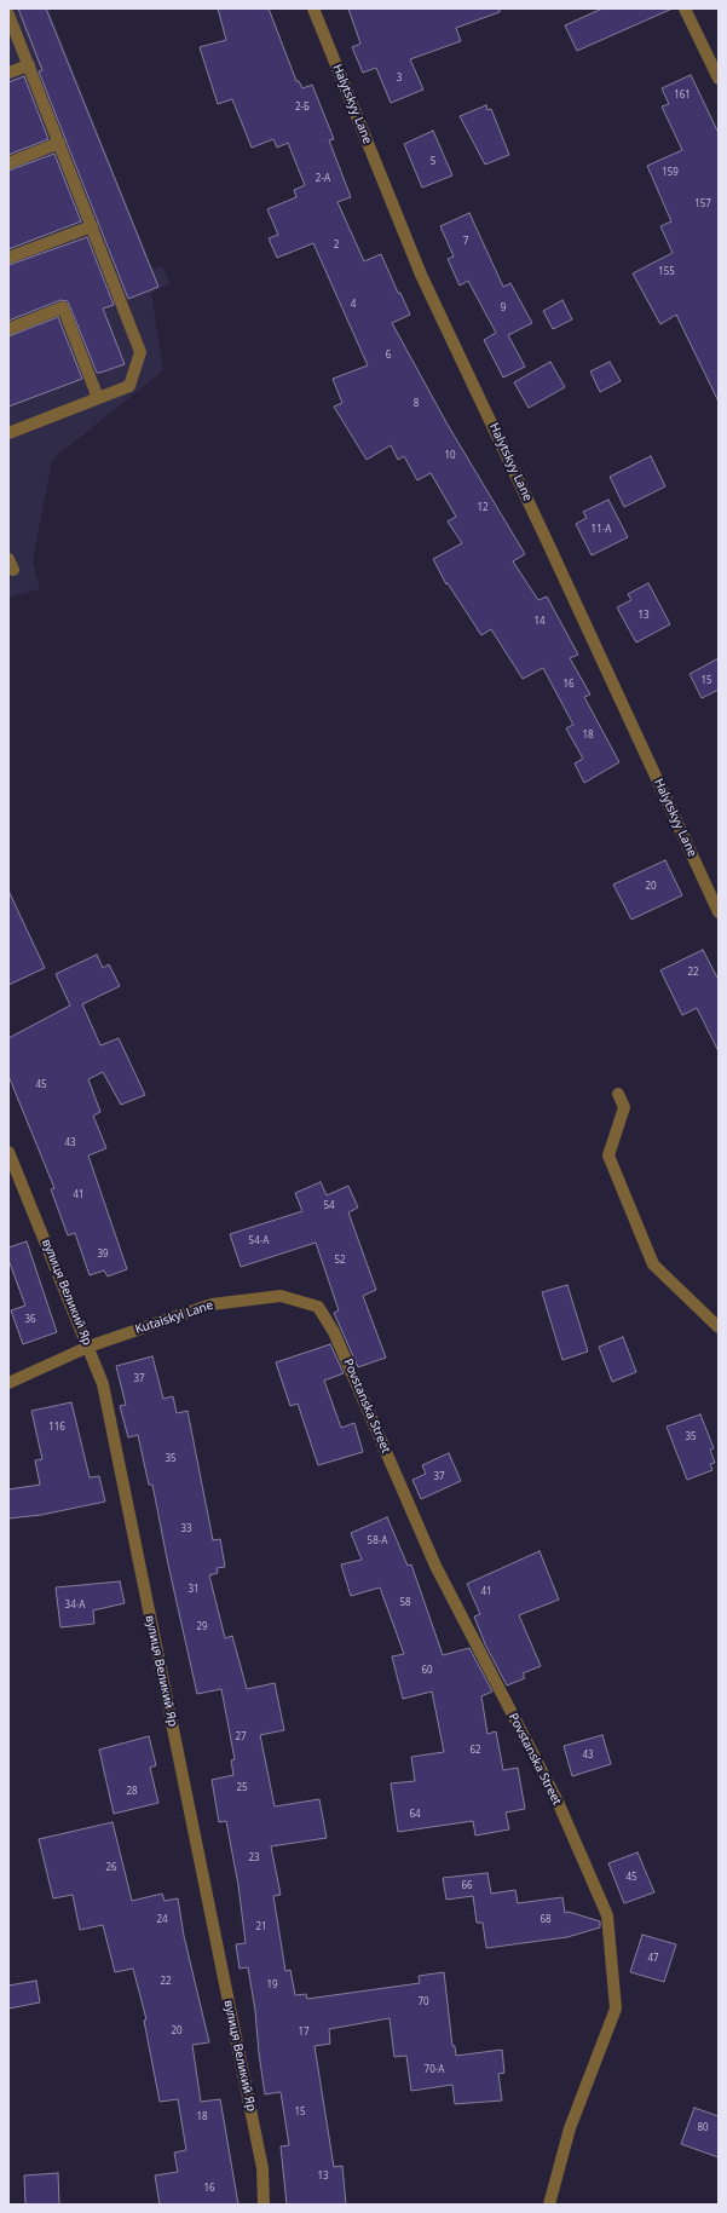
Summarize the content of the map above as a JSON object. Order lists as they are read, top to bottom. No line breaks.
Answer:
{"streets":{"street":["Halytskyy Lane","вулиця Великий Яр","Kutaiskyi Lane","Povstanska Street"]},"crossings":[["вулиця Великий Яр","Kutaiskyi Lane"],["Kutaiskyi Lane","Povstanska Street"]],"house_numbers":["3","161","2-Б","5","159","2-А","157","7","2","155","4","9","6","8","10","12","11-А","13","14","15","16","18","20","22","45","43","41","54","54-А","39","52","36","37","116","35","35","37","33","58-А","31","41","58","34-А","29","60","27","62","43","25","28","64","23","26","45","66","24","68","21","47","22","19","70","20","17","70-А","15","18","80","13","16"]}
